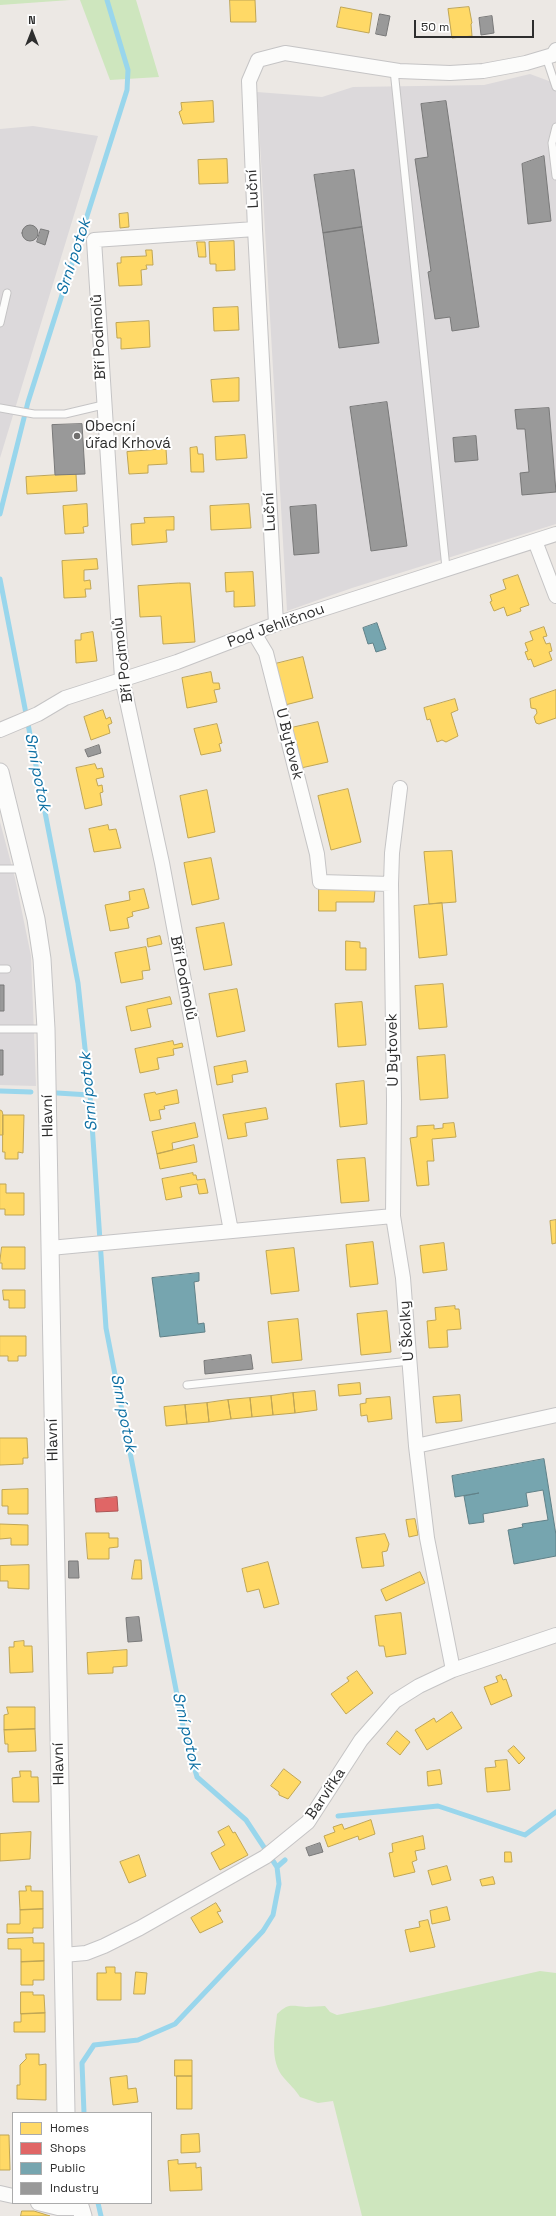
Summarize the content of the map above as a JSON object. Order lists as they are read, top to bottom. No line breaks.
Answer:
{"streets":{"street":["Luční","Bří Podmolů","Pod Jehličnou","U Bytovek","Hlavní","U Školky","Barvířka"]},"crossings":[["Luční","Bří Podmolů"],["Luční","Pod Jehličnou"],["Bří Podmolů","Pod Jehličnou"],["Pod Jehličnou","U Bytovek"],["U Bytovek","U Školky"],["Hlavní","Barvířka"],["U Školky","Barvířka"]],"water":["Srní potok"],"places":["Obecní úřad Krhová"],"legend":["Homes","Shops","Public","Industry"],"scale_bar":"50 m","north":"top"}
